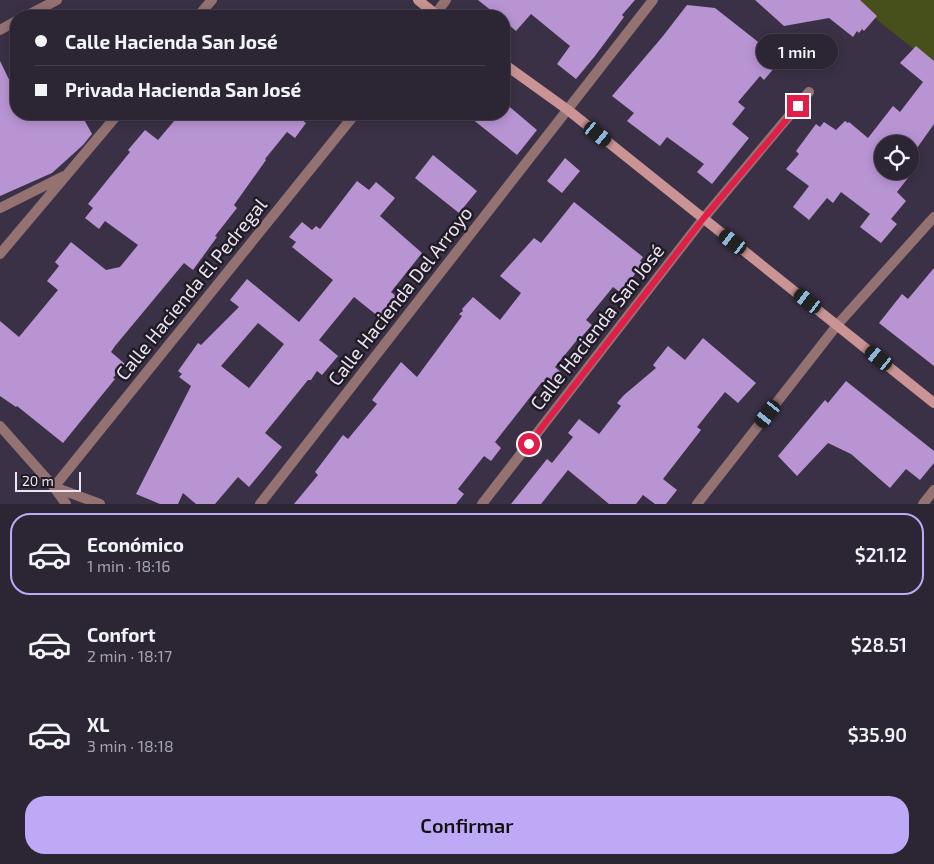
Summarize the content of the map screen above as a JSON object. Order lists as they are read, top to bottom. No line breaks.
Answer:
{"streets":{"street":["Calle Hacienda El Pedregal","Calle Hacienda Del Arroyo","Calle Hacienda San José"]},"scale_bar":"20 m","page":{"banner":["Calle Hacienda San José","Privada Hacienda San José"],"bubble":"1 min","scale":"20 m","list":[{"name":"Económico","note":"1 min · 18:16","value":"$21.12"},{"name":"Confort","note":"2 min · 18:17","value":"$28.51"},{"name":"XL","note":"3 min · 18:18","value":"$35.90"}],"buttons":"Confirmar"}}
